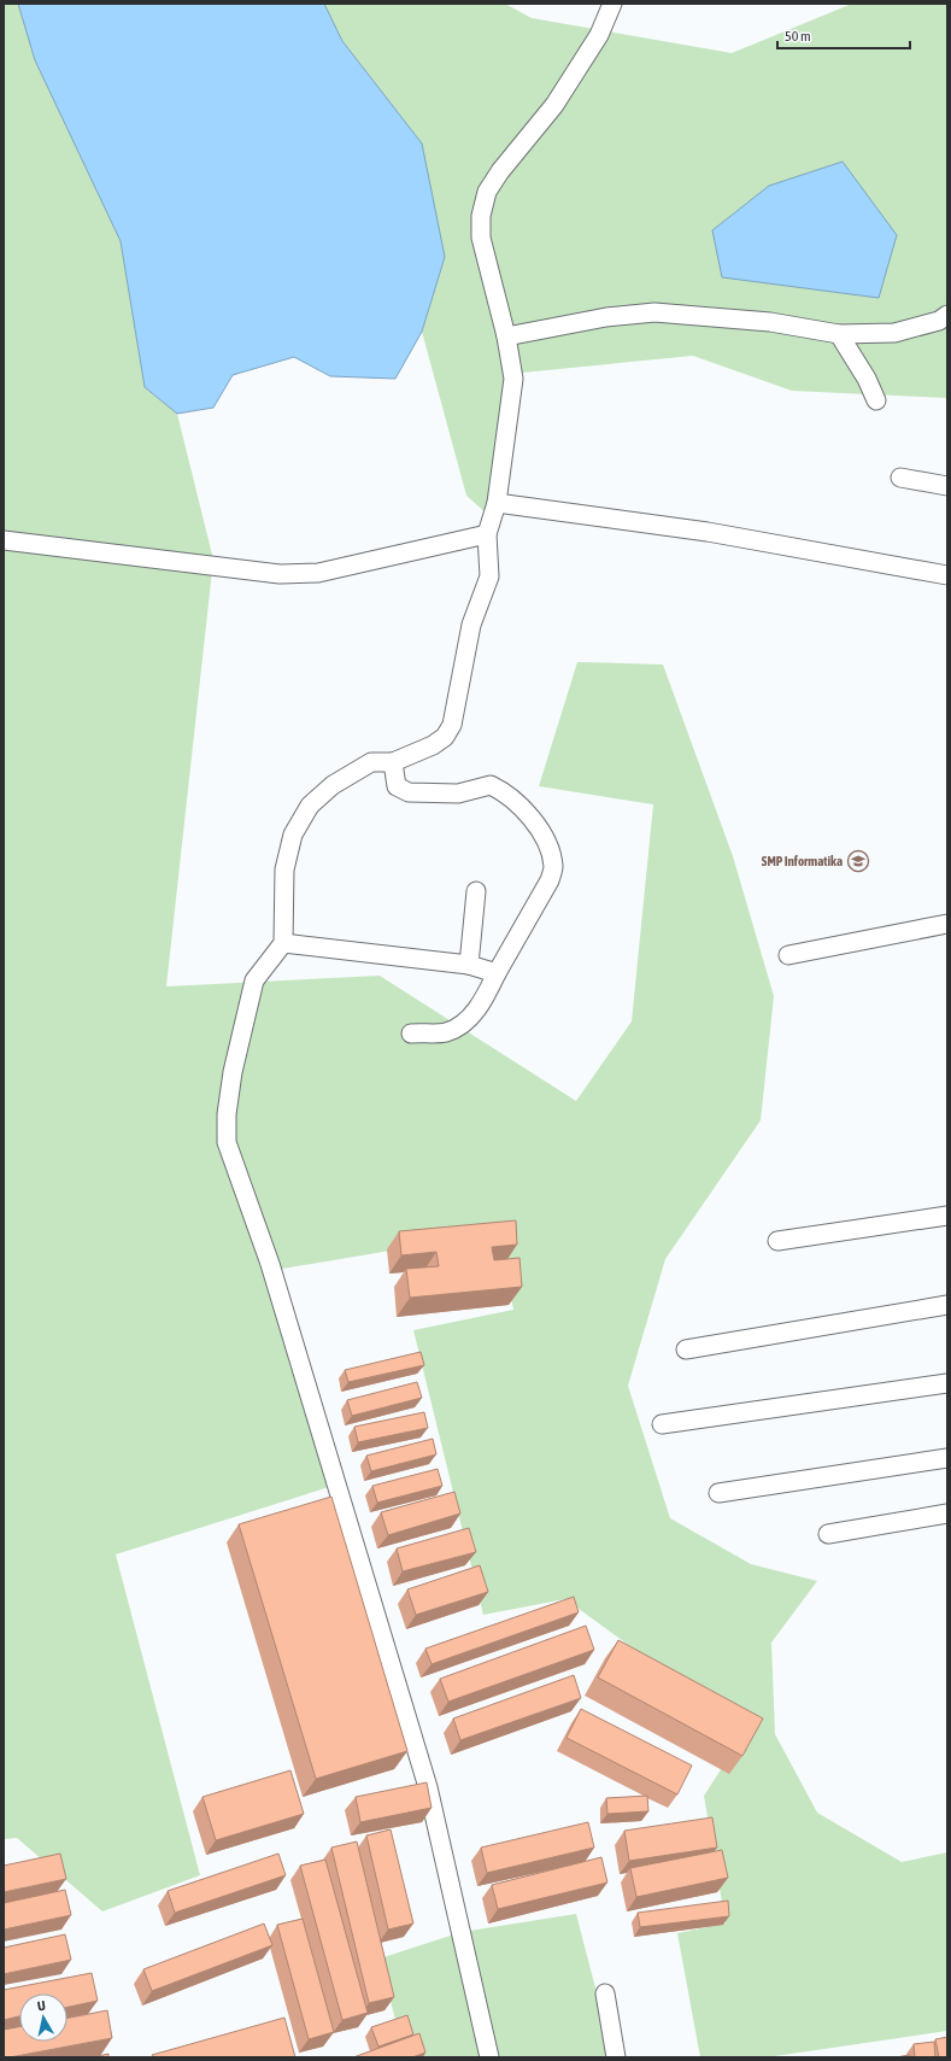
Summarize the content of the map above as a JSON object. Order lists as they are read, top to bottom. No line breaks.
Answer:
{"places":{"school or university":["SMP Informatika"]},"scale_bar":"50 m","north":"top"}
